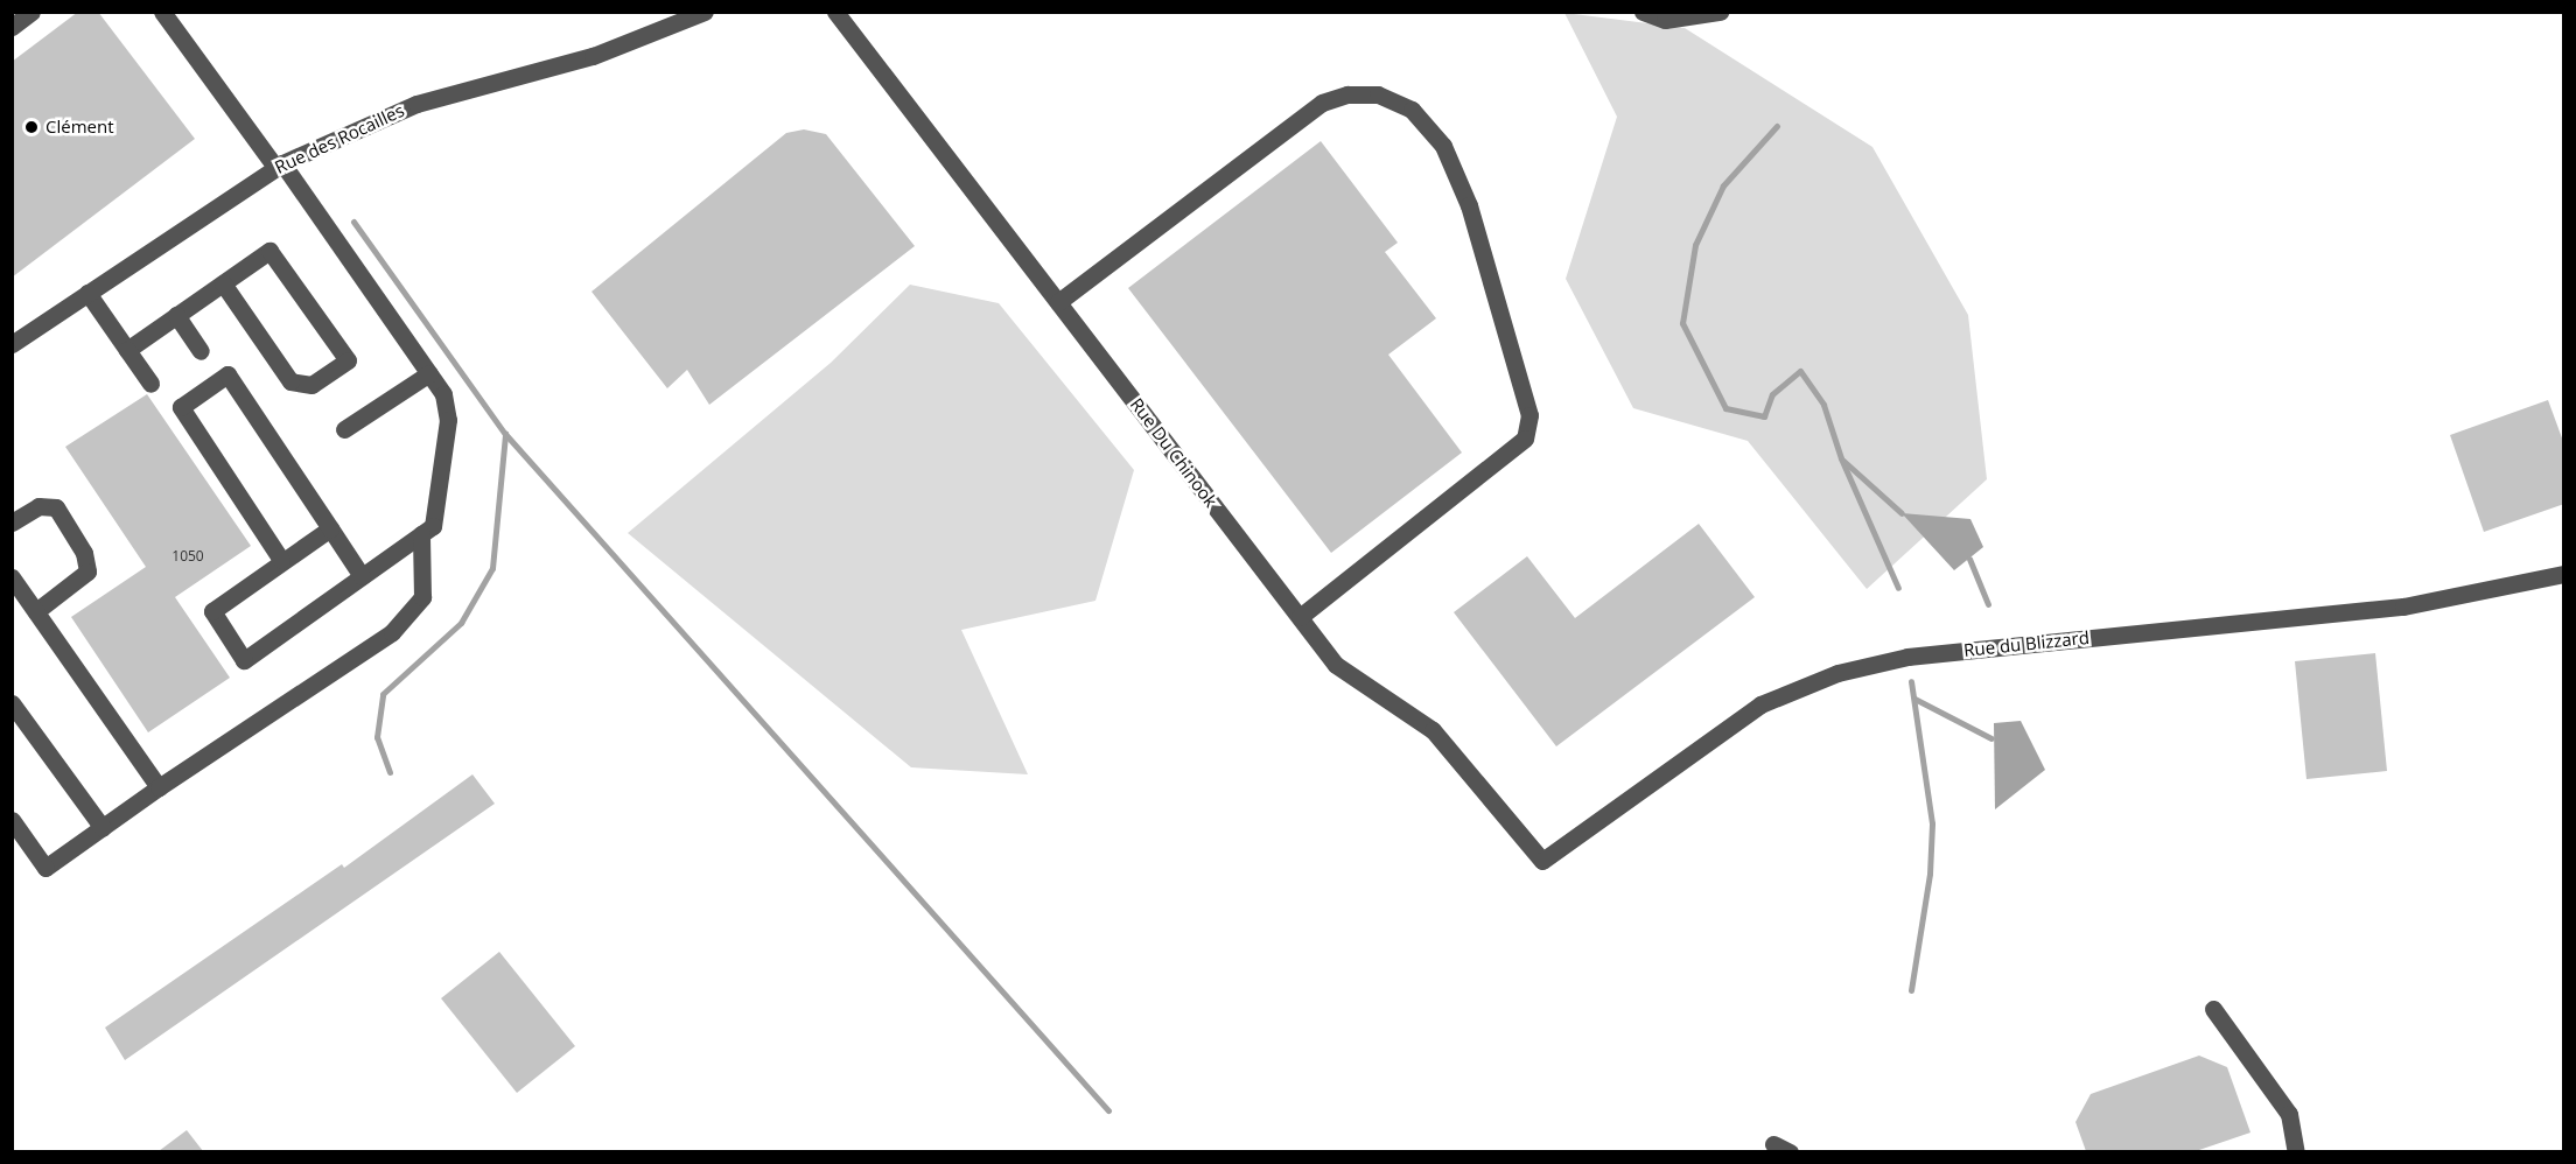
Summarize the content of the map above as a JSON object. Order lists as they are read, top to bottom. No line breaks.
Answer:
{"streets":{"street":["Rue des Rocailles","Rue Du Chinook","Rue du Blizzard"]},"crossings":[["Rue Du Chinook","Rue du Blizzard"]],"places":["Clément"],"house_numbers":["1050"]}
